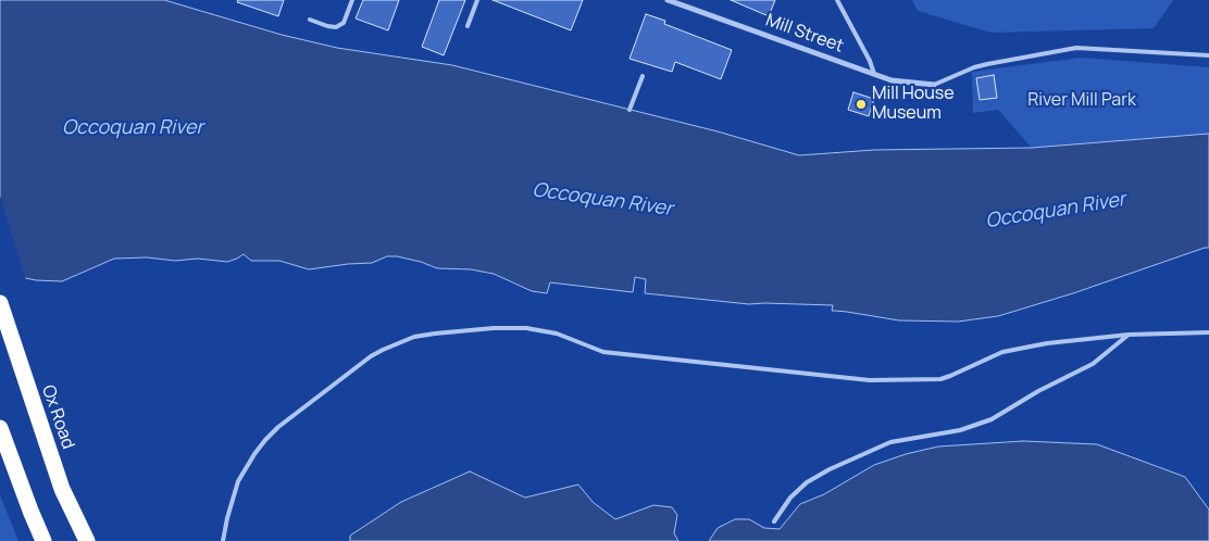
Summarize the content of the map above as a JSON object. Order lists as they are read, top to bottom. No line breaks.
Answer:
{"streets":{"highway":["Ox Road"],"street":["Mill Street"]},"water":["Occoquan River"],"parks":["River Mill Park"],"places":["Mill House Museum"]}
